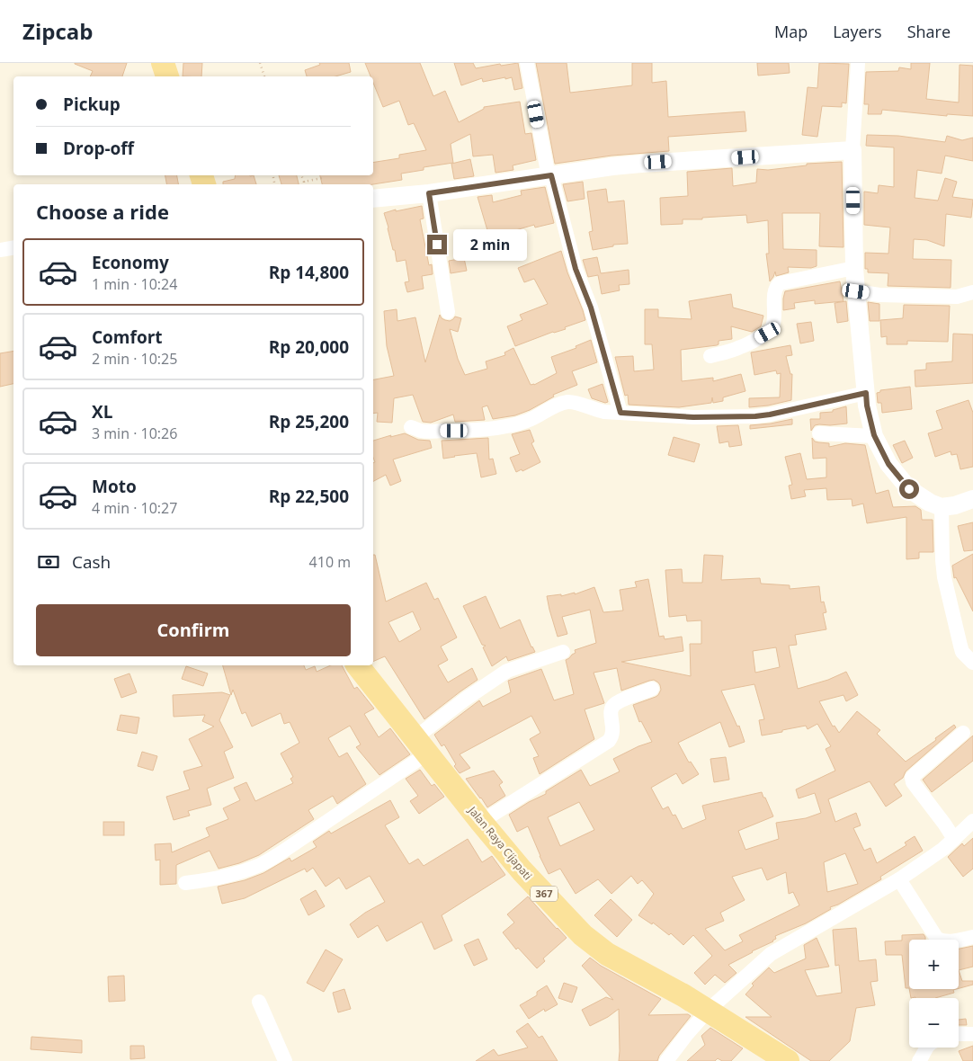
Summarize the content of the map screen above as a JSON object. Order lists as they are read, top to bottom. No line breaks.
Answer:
{"streets":{"main road":["Jalan Raya Cijapati","367"]},"page":{"header":"Zipcab","nav":["Map","Layers","Share"],"banner":["Pickup","Drop-off"],"heading":"Choose a ride","bubble":"2 min","list":[{"name":"Economy","note":"1 min · 10:24","value":"Rp 14,800"},{"name":"Comfort","note":"2 min · 10:25","value":"Rp 20,000"},{"name":"XL","note":"3 min · 10:26","value":"Rp 25,200"},{"name":"Moto","note":"4 min · 10:27","value":"Rp 22,500"}],"pay":["Cash","410 m"],"buttons":"Confirm","map_buttons":["+","−"]}}
